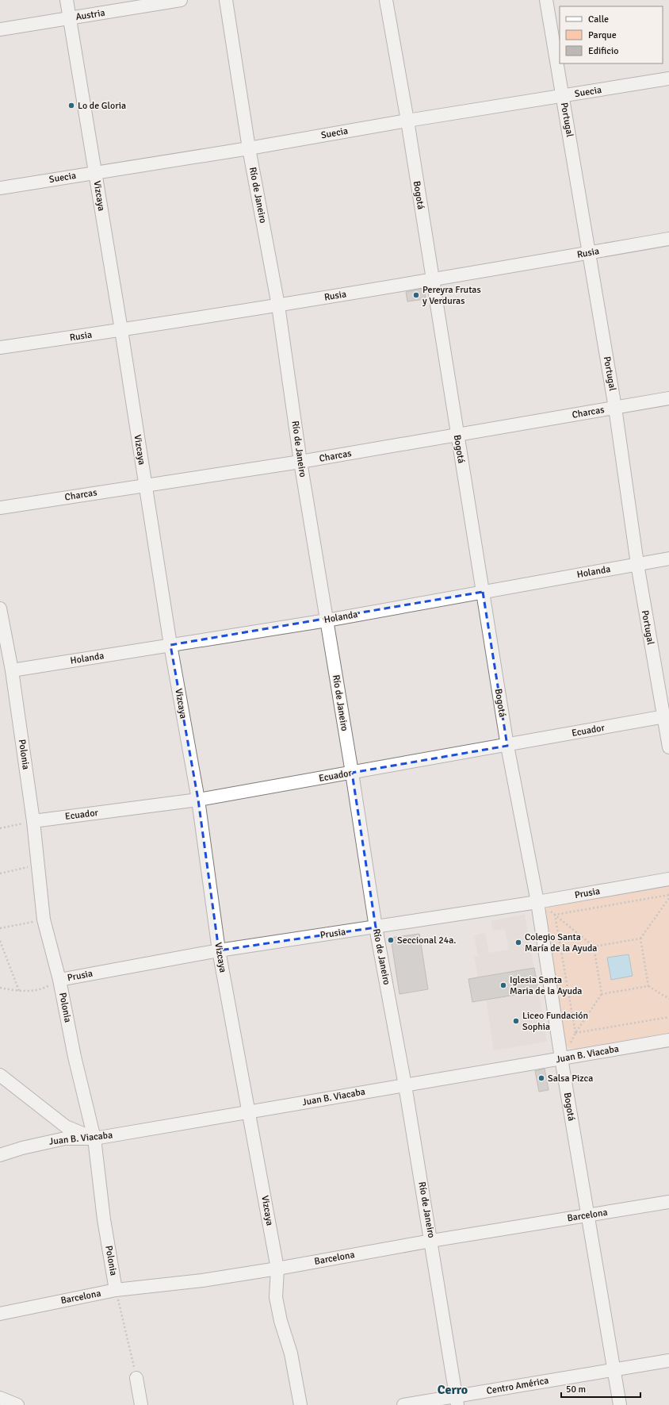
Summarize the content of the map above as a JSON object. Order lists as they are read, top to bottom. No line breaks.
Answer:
{"streets":{"street":["Austria","Suecia","Portugal","Río de Janeiro","Bogotá","Vizcaya","Rusia","Charcas","Holanda","Ecuador","Polonia","Prusia","Juan B. Viacaba","Barcelona","Centro América"]},"crossings":[["Austria","Vizcaya"],["Suecia","Portugal"],["Suecia","Río de Janeiro"],["Suecia","Bogotá"],["Suecia","Vizcaya"],["Portugal","Rusia"],["Portugal","Charcas"],["Portugal","Holanda"],["Portugal","Ecuador"],["Río de Janeiro","Rusia"],["Río de Janeiro","Charcas"],["Río de Janeiro","Holanda"],["Río de Janeiro","Ecuador"],["Río de Janeiro","Prusia"],["Río de Janeiro","Juan B. Viacaba"],["Río de Janeiro","Barcelona"],["Río de Janeiro","Centro América"],["Bogotá","Rusia"],["Bogotá","Charcas"],["Bogotá","Holanda"],["Bogotá","Ecuador"],["Bogotá","Prusia"],["Bogotá","Juan B. Viacaba"],["Bogotá","Barcelona"],["Bogotá","Centro América"],["Vizcaya","Rusia"],["Vizcaya","Charcas"],["Vizcaya","Holanda"],["Vizcaya","Ecuador"],["Vizcaya","Prusia"],["Vizcaya","Juan B. Viacaba"],["Vizcaya","Barcelona"],["Holanda","Polonia"],["Ecuador","Polonia"],["Polonia","Prusia"],["Polonia","Juan B. Viacaba"],["Polonia","Barcelona"]],"districts":["Cerro"],"places":["Lo de Gloria","Pereyra Frutas y Verduras","Seccional 24a.","Colegio Santa María de la Ayuda","Iglesia Santa Maria de la Ayuda","Liceo Fundación Sophia","Salsa Pizca"],"legend":["Calle","Parque","Edificio"],"scale_bar":"50 m"}
